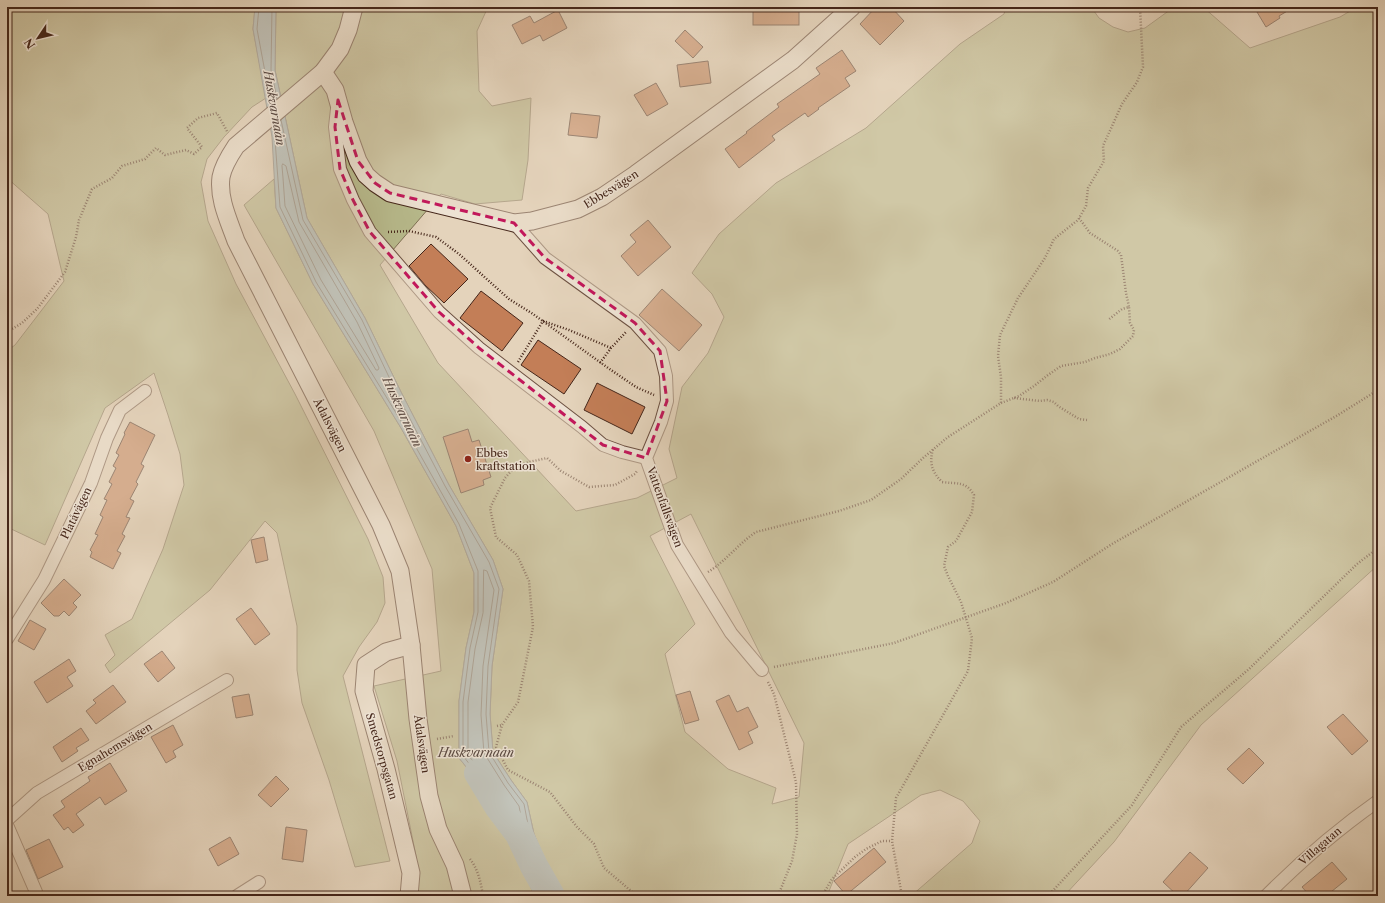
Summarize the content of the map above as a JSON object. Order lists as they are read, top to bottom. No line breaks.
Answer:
{"streets":{"main road":["Ebbesvägen","Ådalsvägen","Smedstorpsgatan"],"street":["Vattenfallsvägen","Platåvägen","Egnahemsvägen","Villagatan"]},"crossings":[["Ebbesvägen","Ådalsvägen"],["Ebbesvägen","Vattenfallsvägen"],["Ådalsvägen","Smedstorpsgatan"]],"water":["Huskvarnaån"],"places":["Ebbes kraftstation"],"north":"bottom left"}
